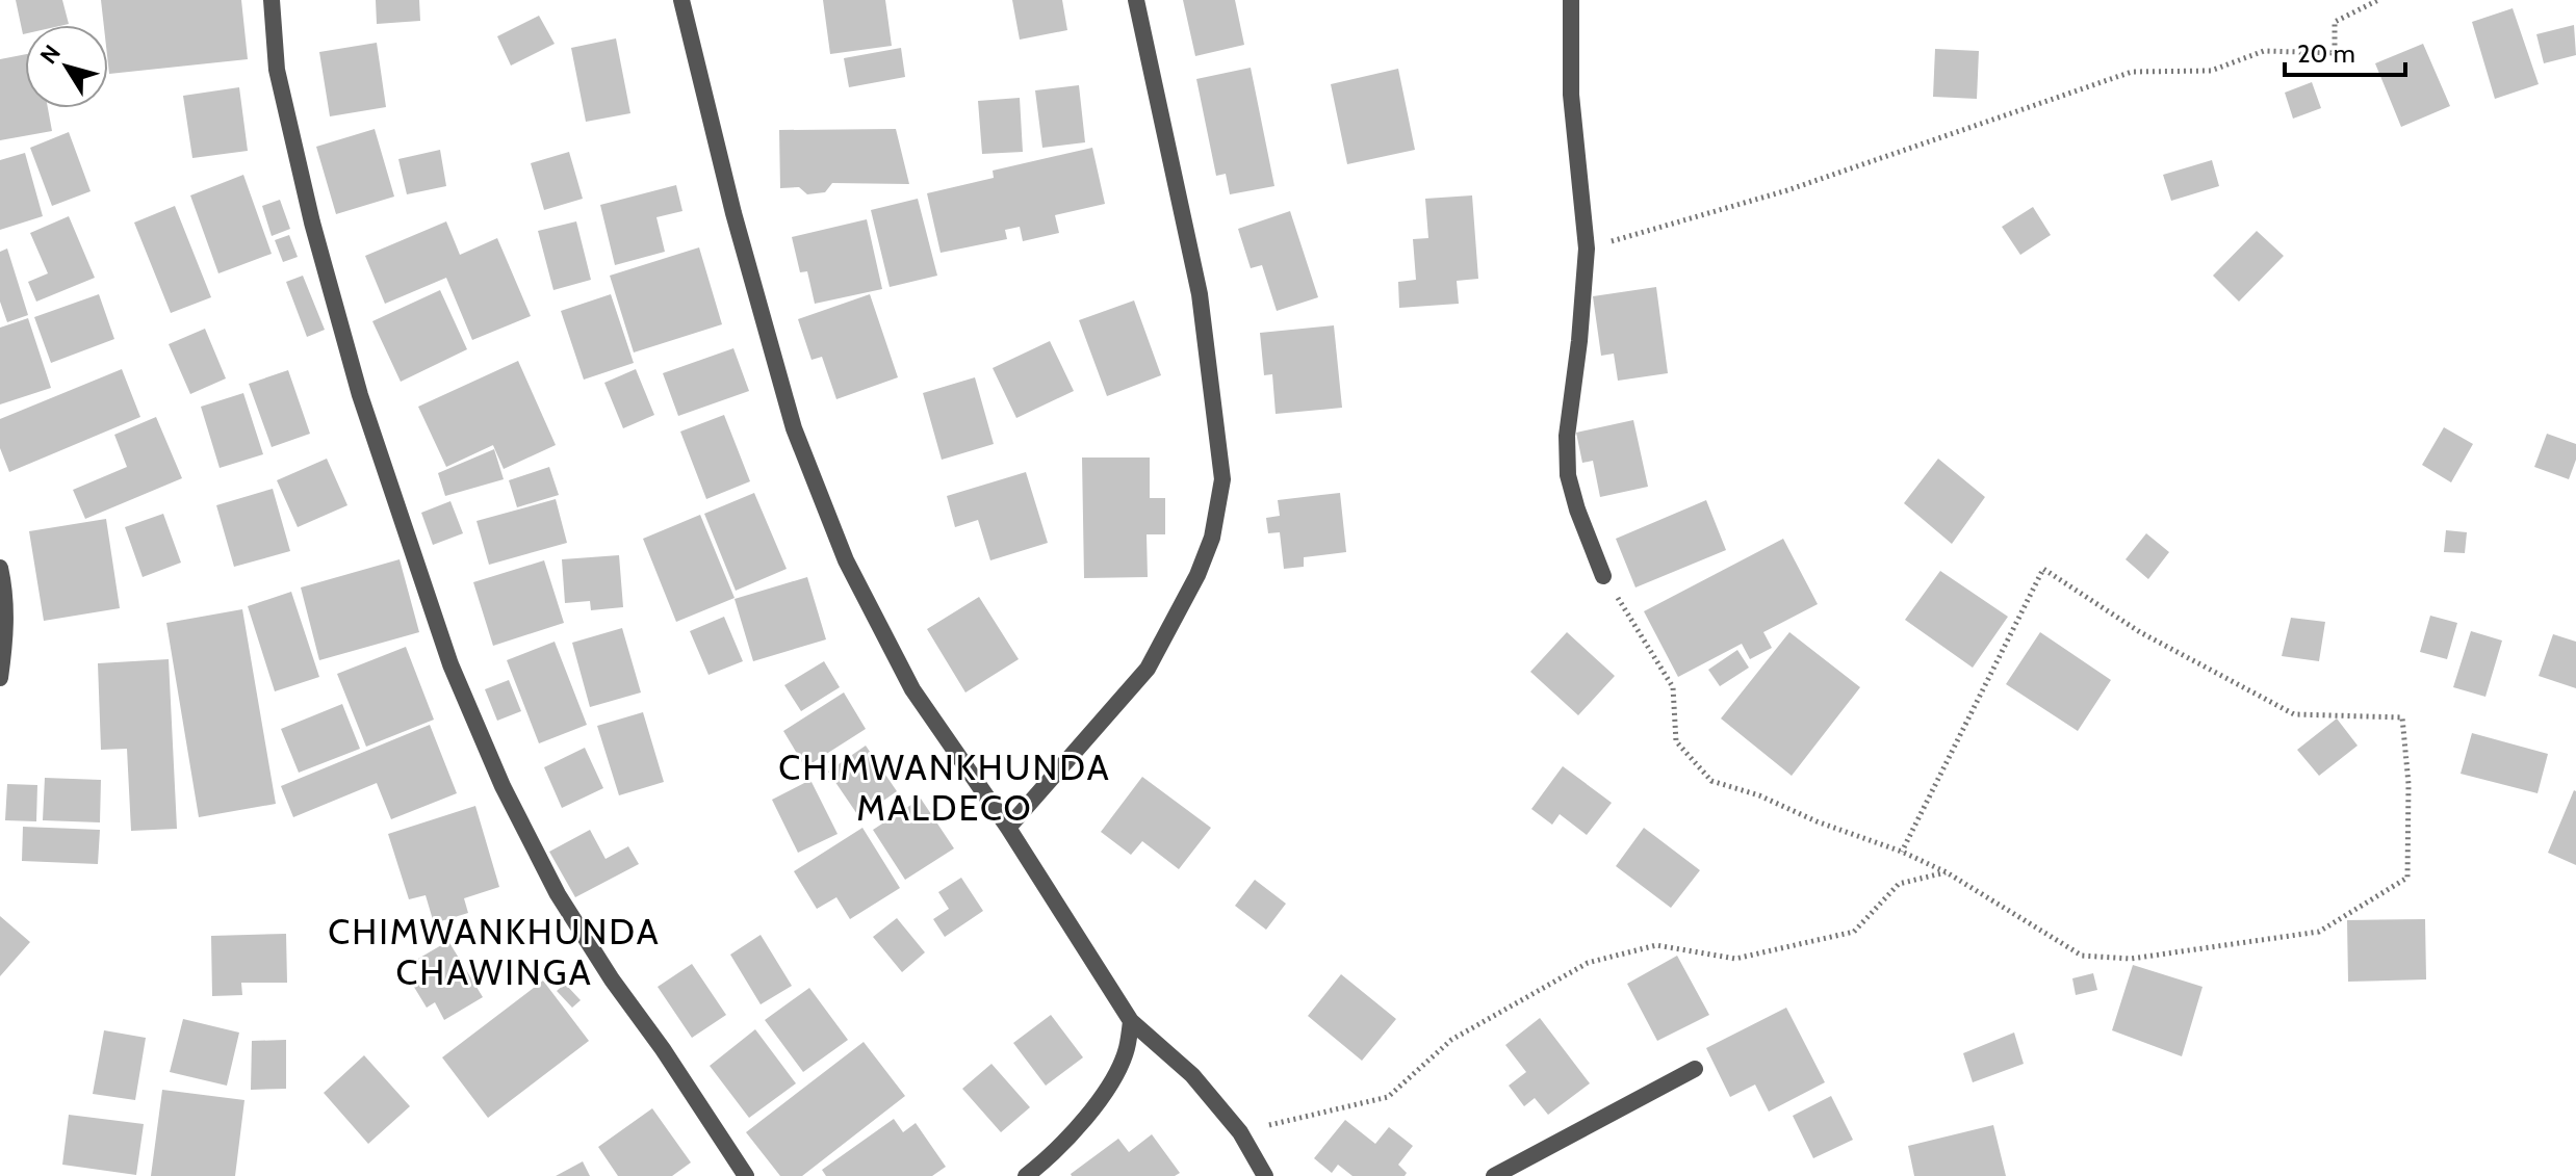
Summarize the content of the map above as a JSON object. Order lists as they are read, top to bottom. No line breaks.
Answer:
{"districts":["CHIMWANKHUNDA MALDECO","CHIMWANKHUNDA CHAWINGA"],"scale_bar":"20 m","north":"top left"}
